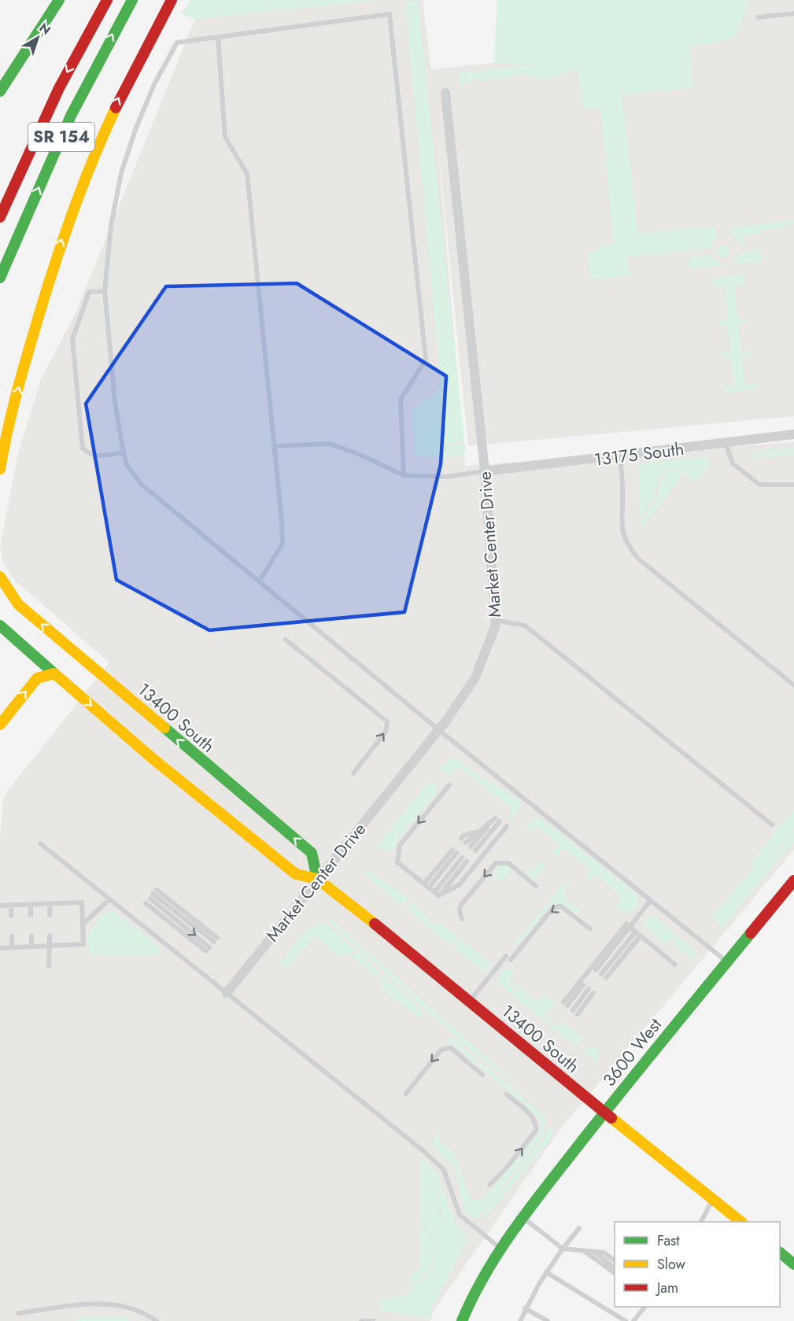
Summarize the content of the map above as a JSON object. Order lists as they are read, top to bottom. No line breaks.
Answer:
{"streets":{"main road":["SR 154","13400 South","3600 West"],"street":["13175 South","Market Center Drive"]},"crossings":[["13175 South","Market Center Drive"],["Market Center Drive","13400 South"],["13400 South","3600 West"]],"legend":["Fast","Slow","Jam"],"north":"top right"}
